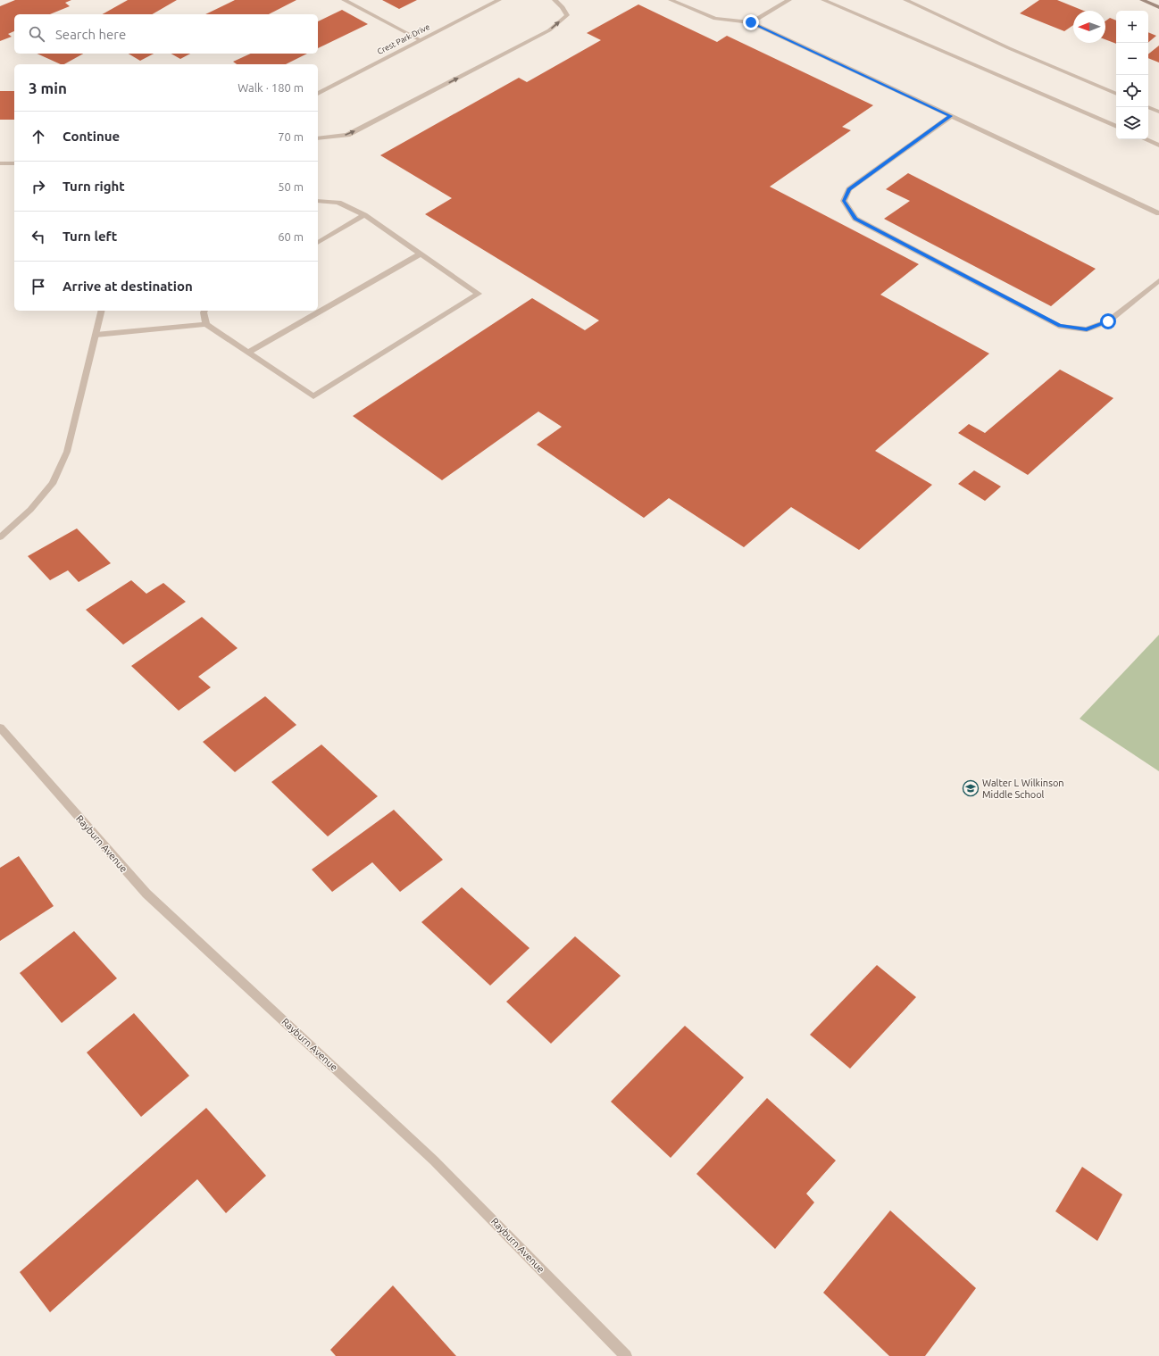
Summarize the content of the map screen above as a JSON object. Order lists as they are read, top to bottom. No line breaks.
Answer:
{"streets":{"street":["Crest Park Drive","Rayburn Avenue"]},"places":{"school or university":["Walter L Wilkinson Middle School"]},"north":"left","page":{"map_buttons":["+","−"],"search":"Search here","heading":["3 min","Walk · 180 m"],"list":[["Continue","70 m"],["Turn right","50 m"],["Turn left","60 m"],"Arrive at destination"]}}
